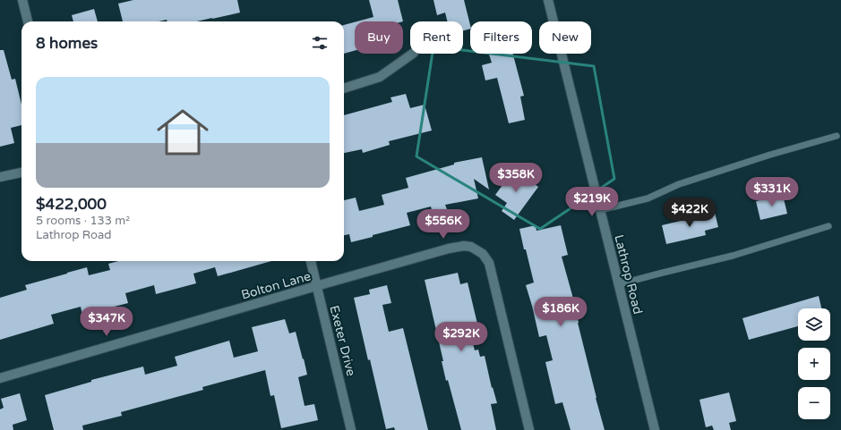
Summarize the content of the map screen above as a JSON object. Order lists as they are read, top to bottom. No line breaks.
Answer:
{"streets":{"street":["Lathrop Road","Bolton Lane","Exeter Drive"]},"crossings":[["Bolton Lane","Exeter Drive"]],"page":{"chip":["Buy","Rent","Filters","New"],"heading":"8 homes","list":[{"name":"$422,000","note":"5 rooms · 133 m² · Lathrop Road"}],"price":["$358K","$331K","$219K","$422K","$556K","$186K","$347K","$292K"],"map_buttons":["+","−"]}}
